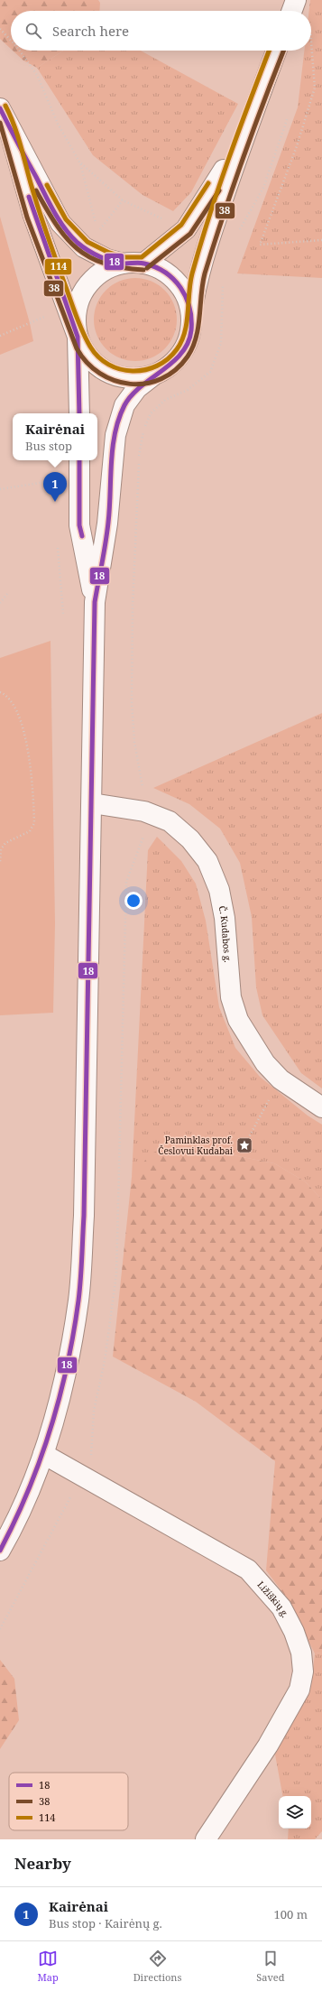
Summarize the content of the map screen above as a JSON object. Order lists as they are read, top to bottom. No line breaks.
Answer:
{"streets":{"main road":["Č. Kudabos g.","Ližiškių g."]},"places":{"place":["Paminklas prof. Česlovui Kudabai"]},"lines":["transit line 38","transit line 114","transit line 18"],"legend":["18","38","114"],"page":{"search":"Search here","popup":["Kairėnai","Bus stop"],"pins":"1","heading":"Nearby","list":[{"mark":"1","name":"Kairėnai","note":"Bus stop · Kairėnų g.","value":"100 m"}],"nav":["Map","Directions","Saved"]}}
